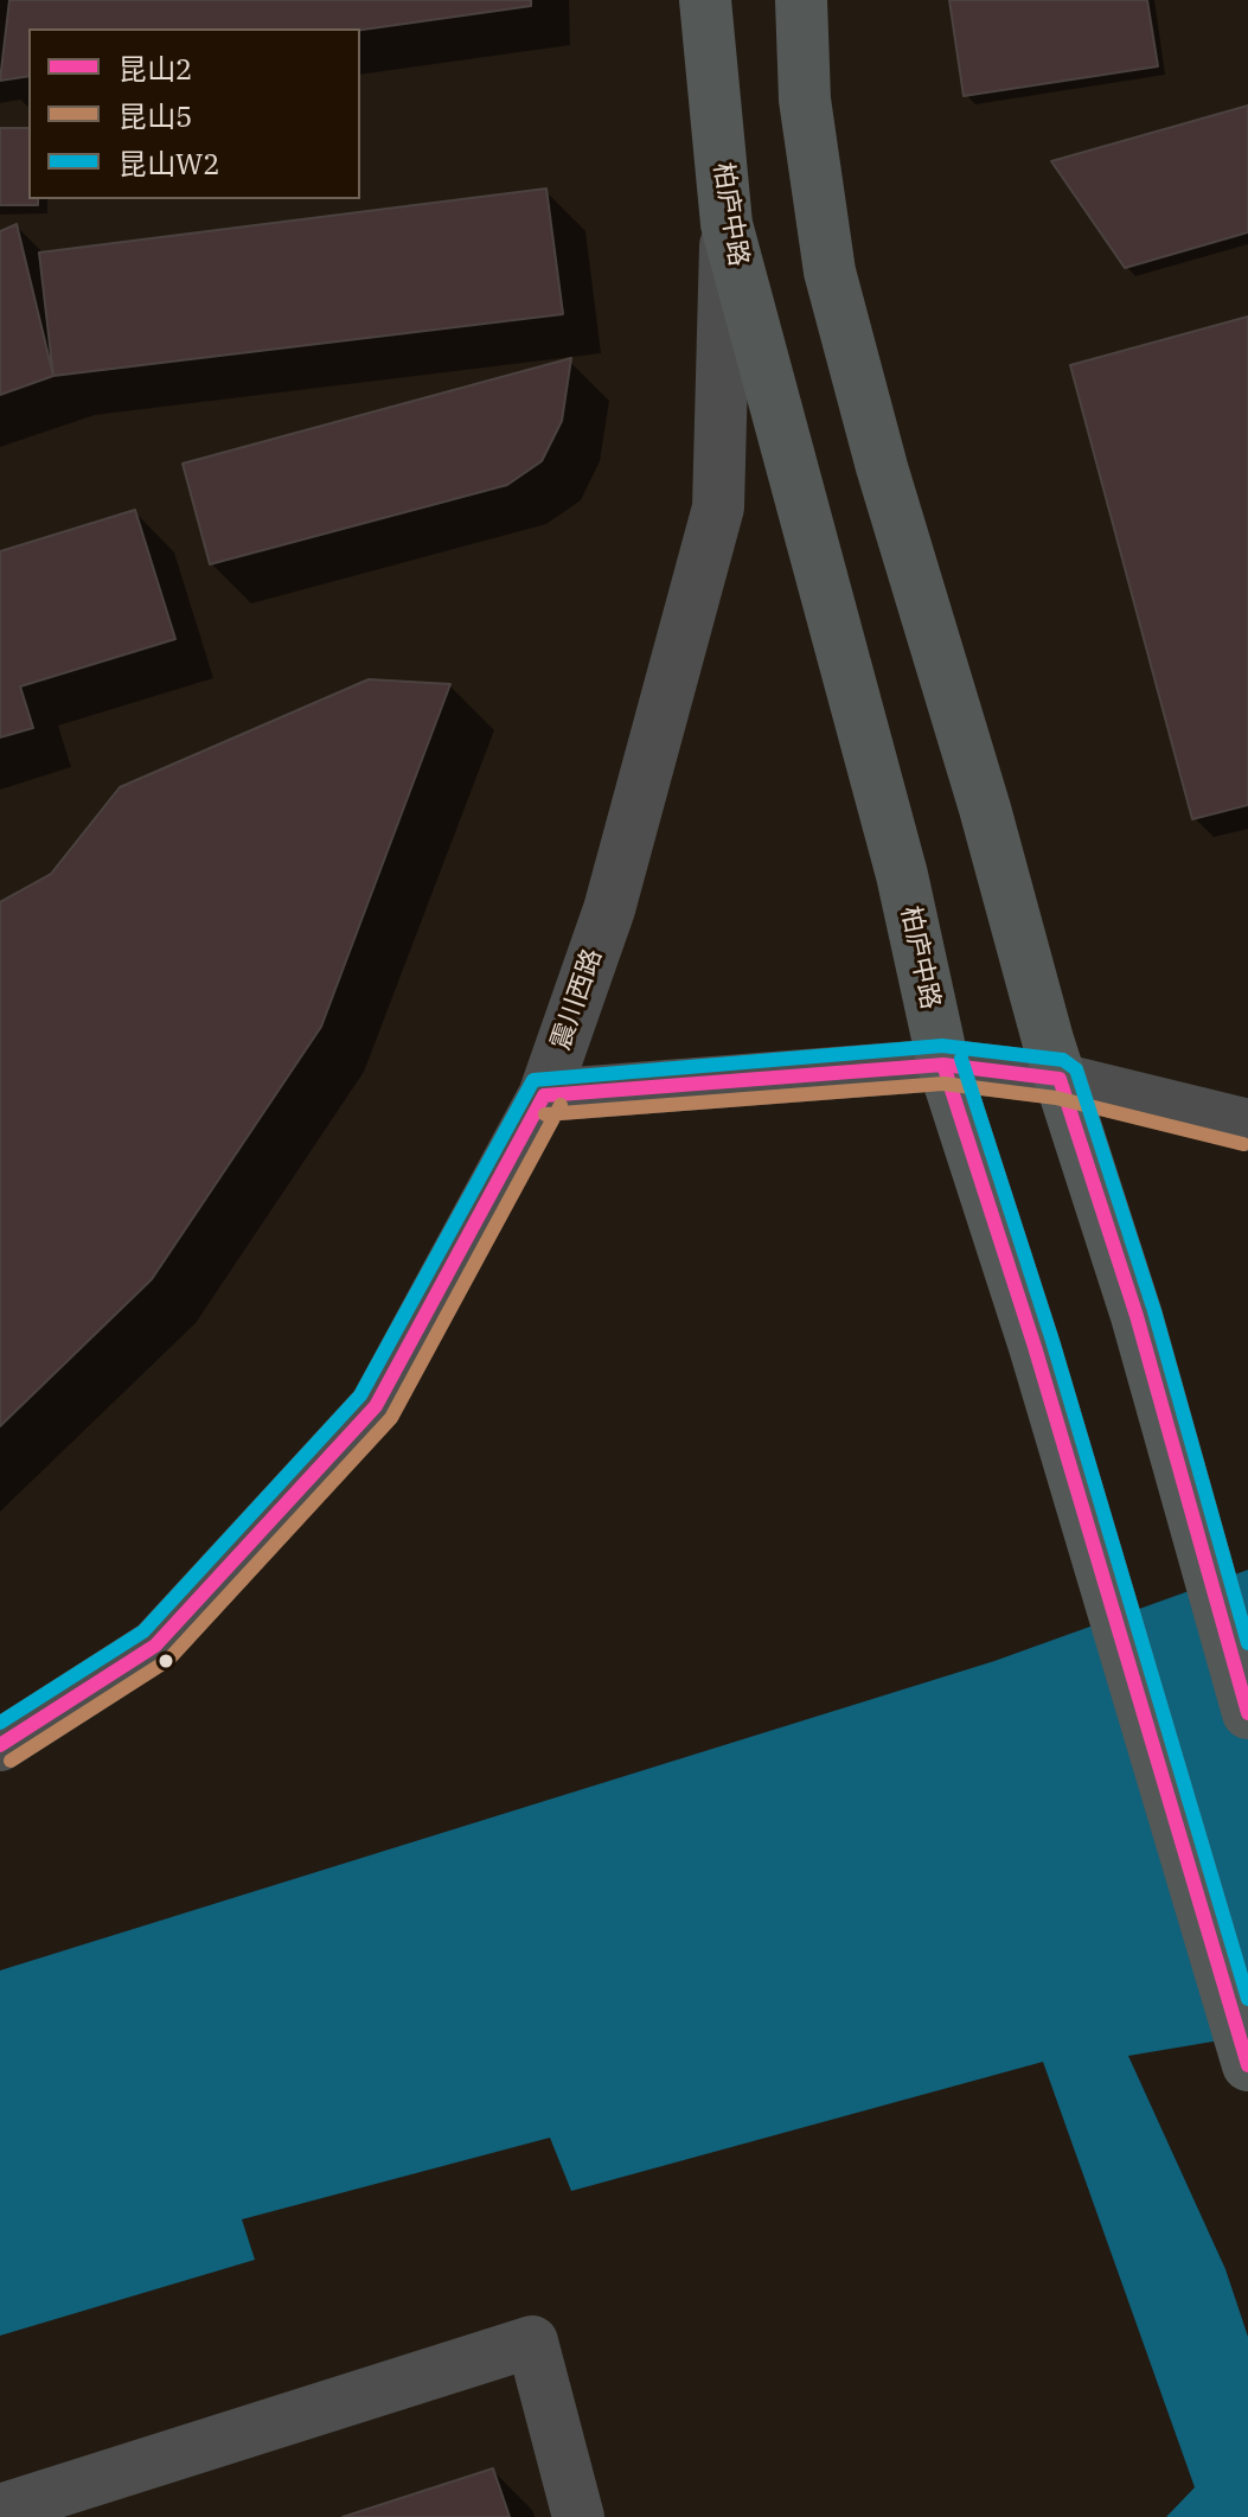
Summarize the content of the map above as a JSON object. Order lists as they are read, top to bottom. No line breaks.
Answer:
{"streets":{"main road":["柏庐中路"],"street":["震川西路"]},"crossings":[["柏庐中路","震川西路"]],"lines":["transit line 昆山W2","transit line 昆山2","transit line 昆山5"],"legend":["昆山2","昆山5","昆山W2"]}
